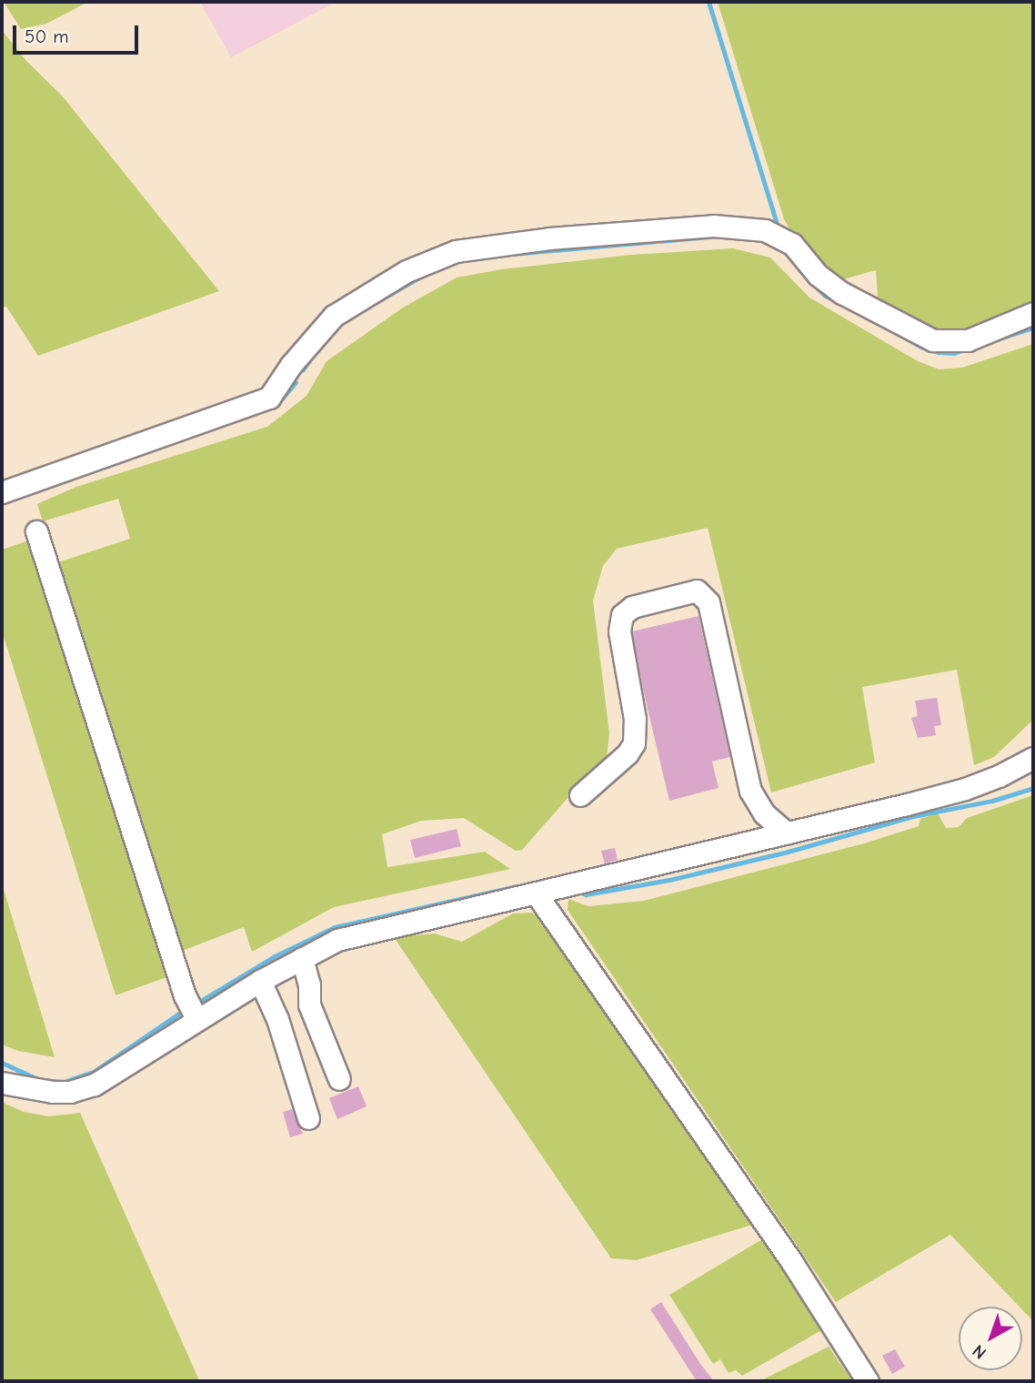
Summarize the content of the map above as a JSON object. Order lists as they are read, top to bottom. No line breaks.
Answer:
{"scale_bar":"50 m","north":"bottom left"}
